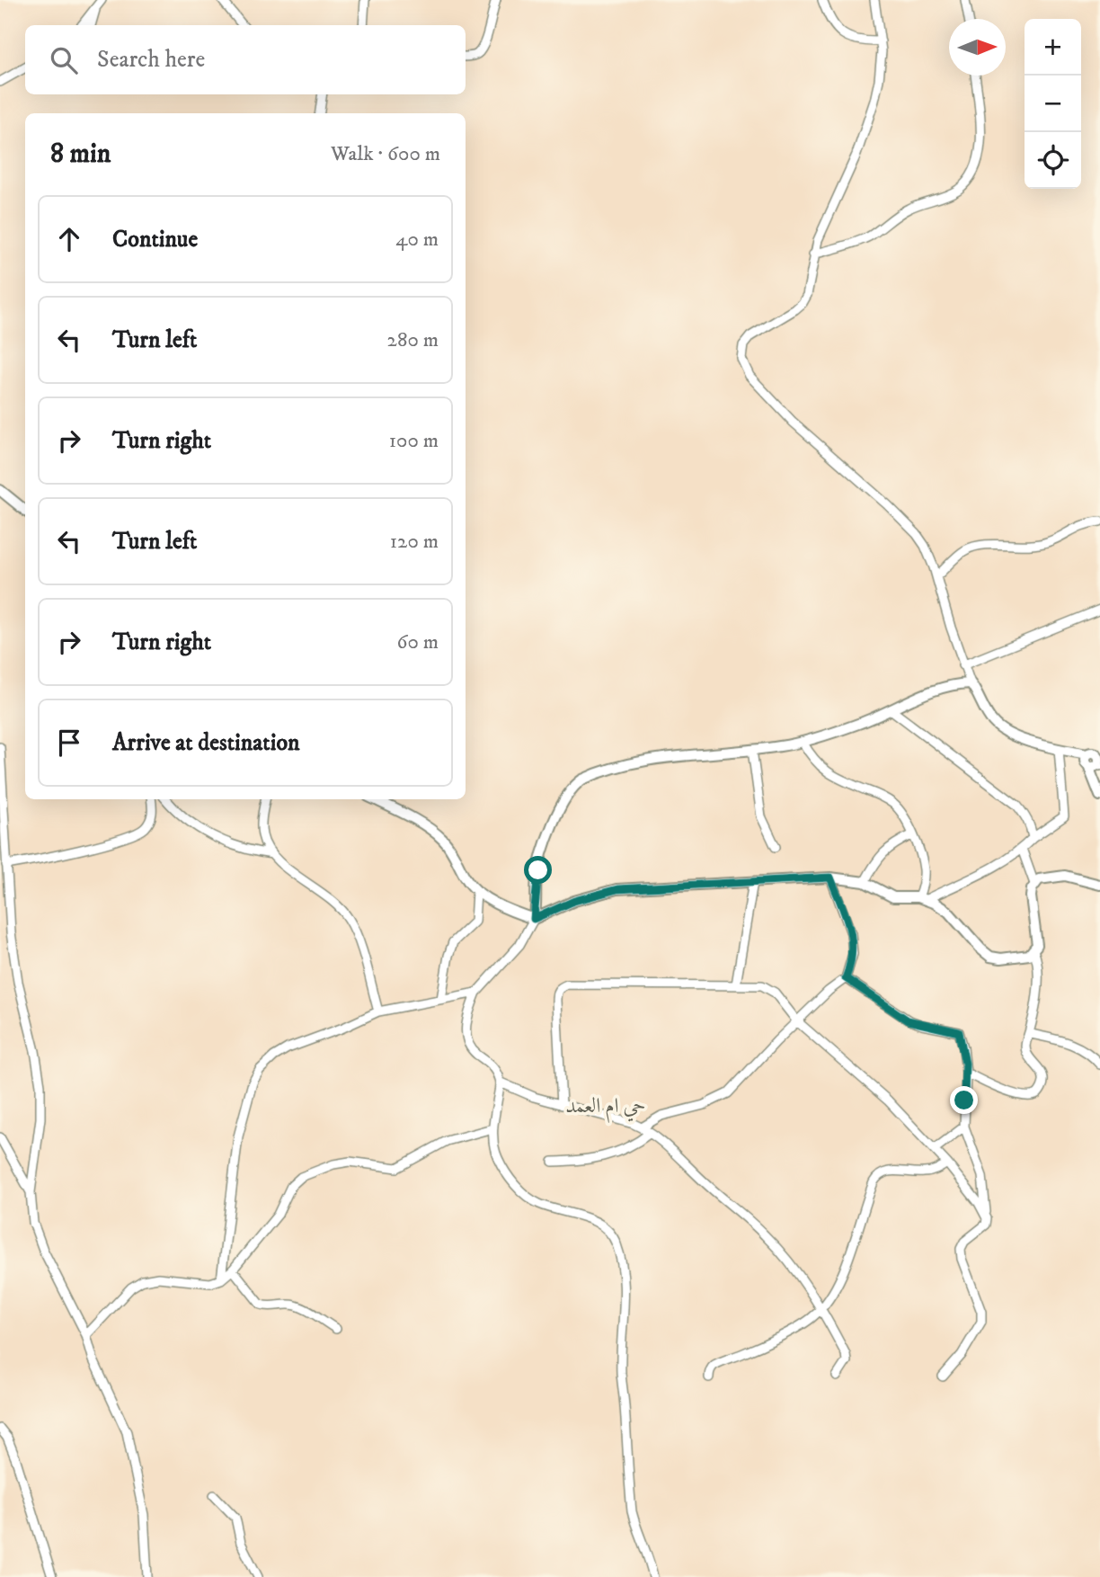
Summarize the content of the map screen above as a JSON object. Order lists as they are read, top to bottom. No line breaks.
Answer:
{"districts":["حي ام العمد"],"north":"right","page":{"map_buttons":["+","−"],"search":"Search here","heading":["8 min","Walk · 600 m"],"list":[["Continue","40 m"],["Turn left","280 m"],["Turn right","100 m"],["Turn left","120 m"],["Turn right","60 m"],"Arrive at destination"]}}
